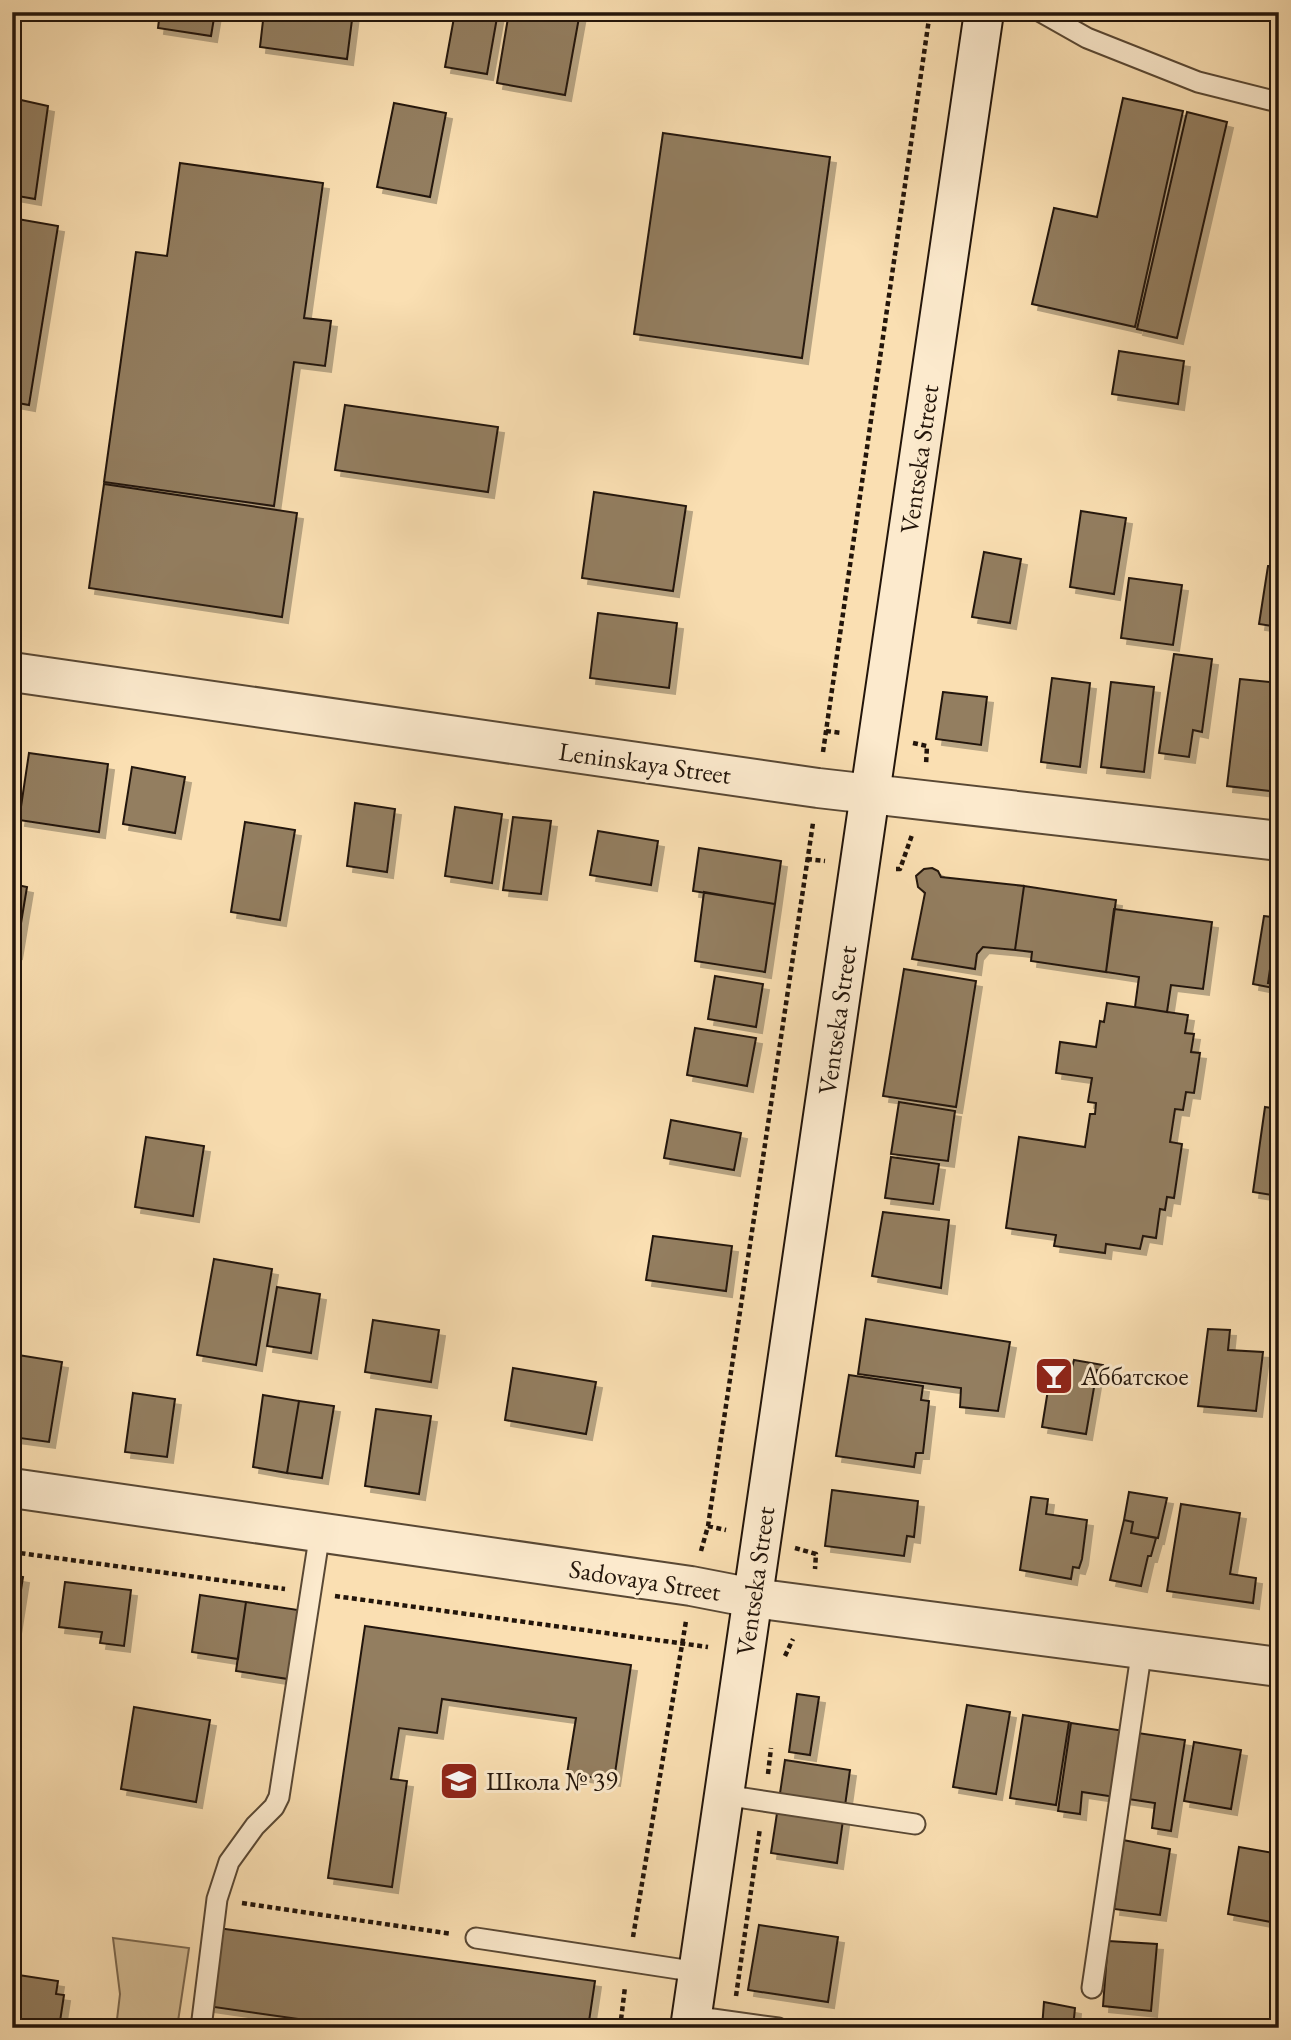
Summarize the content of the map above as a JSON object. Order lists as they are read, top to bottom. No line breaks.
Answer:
{"streets":{"street":["Ventseka Street","Leninskaya Street","Sadovaya Street"]},"crossings":[["Ventseka Street","Leninskaya Street"],["Ventseka Street","Sadovaya Street"]],"places":{"bar":["Аббатское"],"school or university":["Школа № 39"]}}
